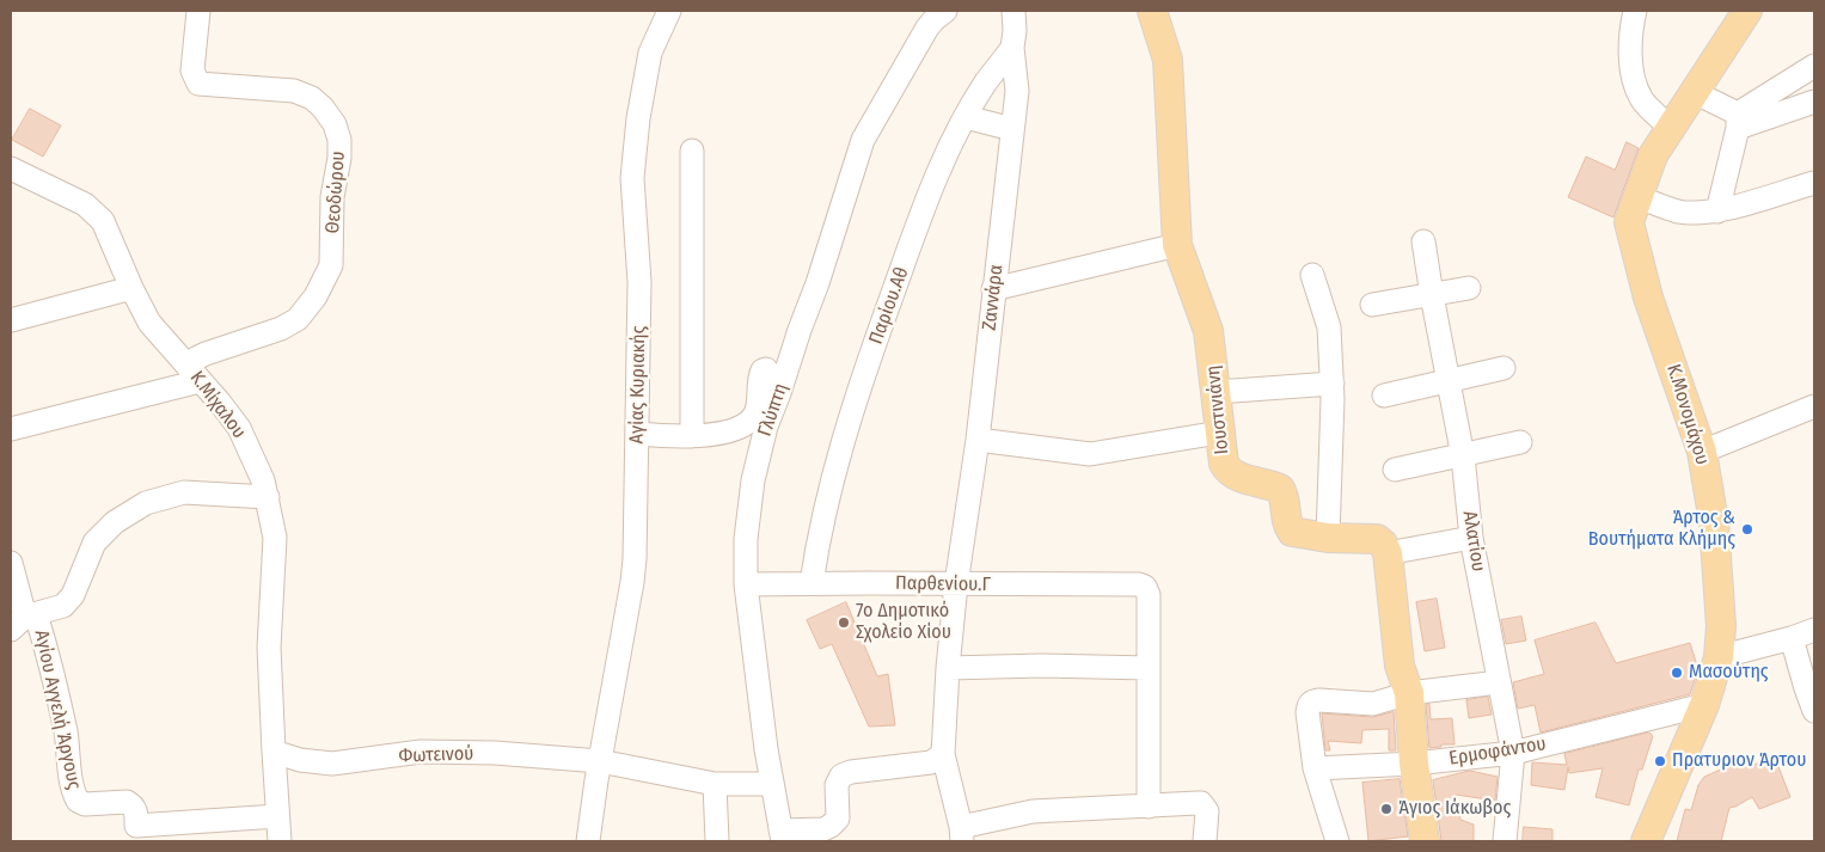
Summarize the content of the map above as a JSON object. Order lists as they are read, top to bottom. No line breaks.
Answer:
{"streets":{"main road":["Ιουστινιάνη","Κ.Μονομάχου"],"street":["Θεοδώρου","Ζαννάρα","Παρίου.Αθ","Αγίας Κυριακής","Κ.Μίχαλου","Γλύπτη","Αλατίου","Παρθενίου.Γ","Αγίου Αγγελή Άργους","Ερμοφάντου","Φωτεινού"]},"crossings":[["Θεοδώρου","Κ.Μίχαλου"],["Ζαννάρα","Παρίου.Αθ"],["Ζαννάρα","Παρθενίου.Γ"],["Παρίου.Αθ","Παρθενίου.Γ"],["Αγίας Κυριακής","Φωτεινού"],["Κ.Μίχαλου","Αγίου Αγγελή Άργους"],["Κ.Μίχαλου","Φωτεινού"],["Γλύπτη","Παρθενίου.Γ"],["Γλύπτη","Φωτεινού"],["Κ.Μονομάχου","Ερμοφάντου"],["Αλατίου","Ερμοφάντου"]],"places":["Άρτος & Βουτήματα Κλήμης","7ο Δημοτικό Σχολείο Χίου","Μασούτης","Πρατυριον Άρτου","Άγιος Ιάκωβος"]}
